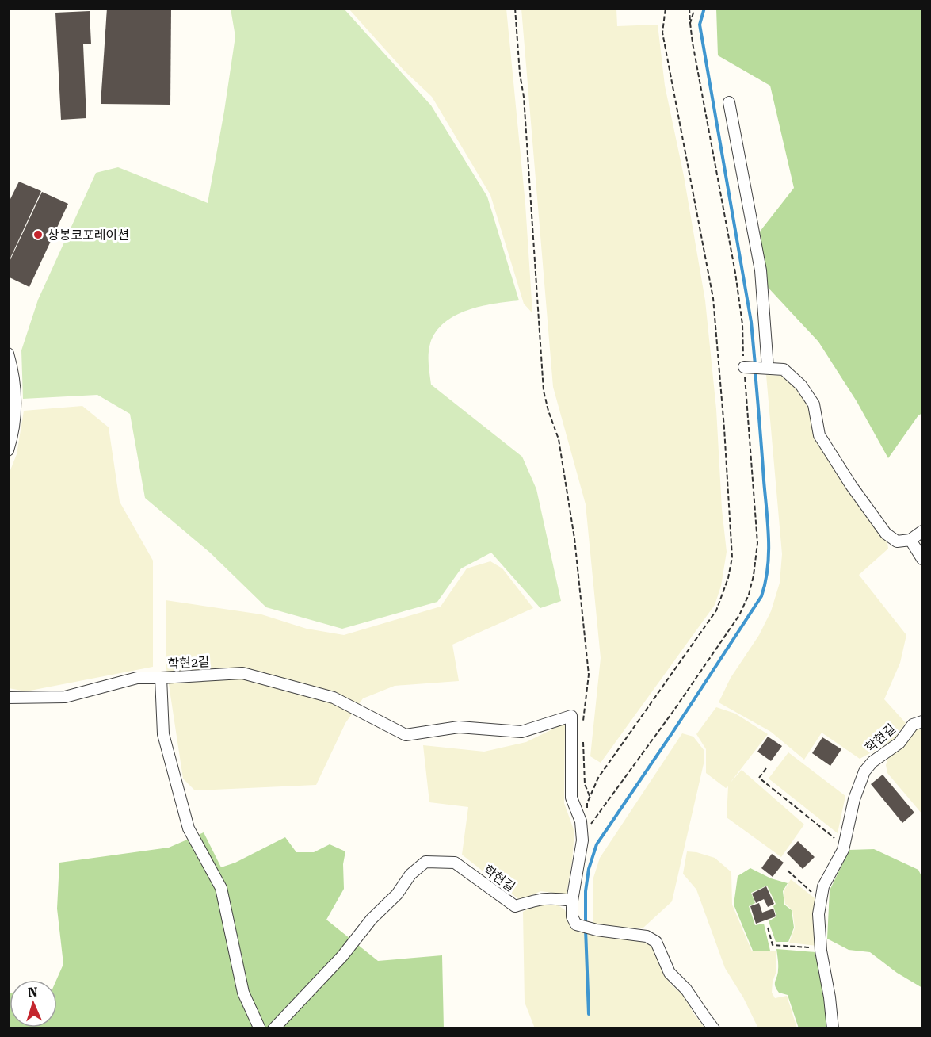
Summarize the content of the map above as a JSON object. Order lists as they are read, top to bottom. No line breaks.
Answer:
{"streets":{"street":["학현2길","학현길"]},"crossings":[["학현2길","학현길"]],"places":["상봉코포레이션"],"north":"top"}
